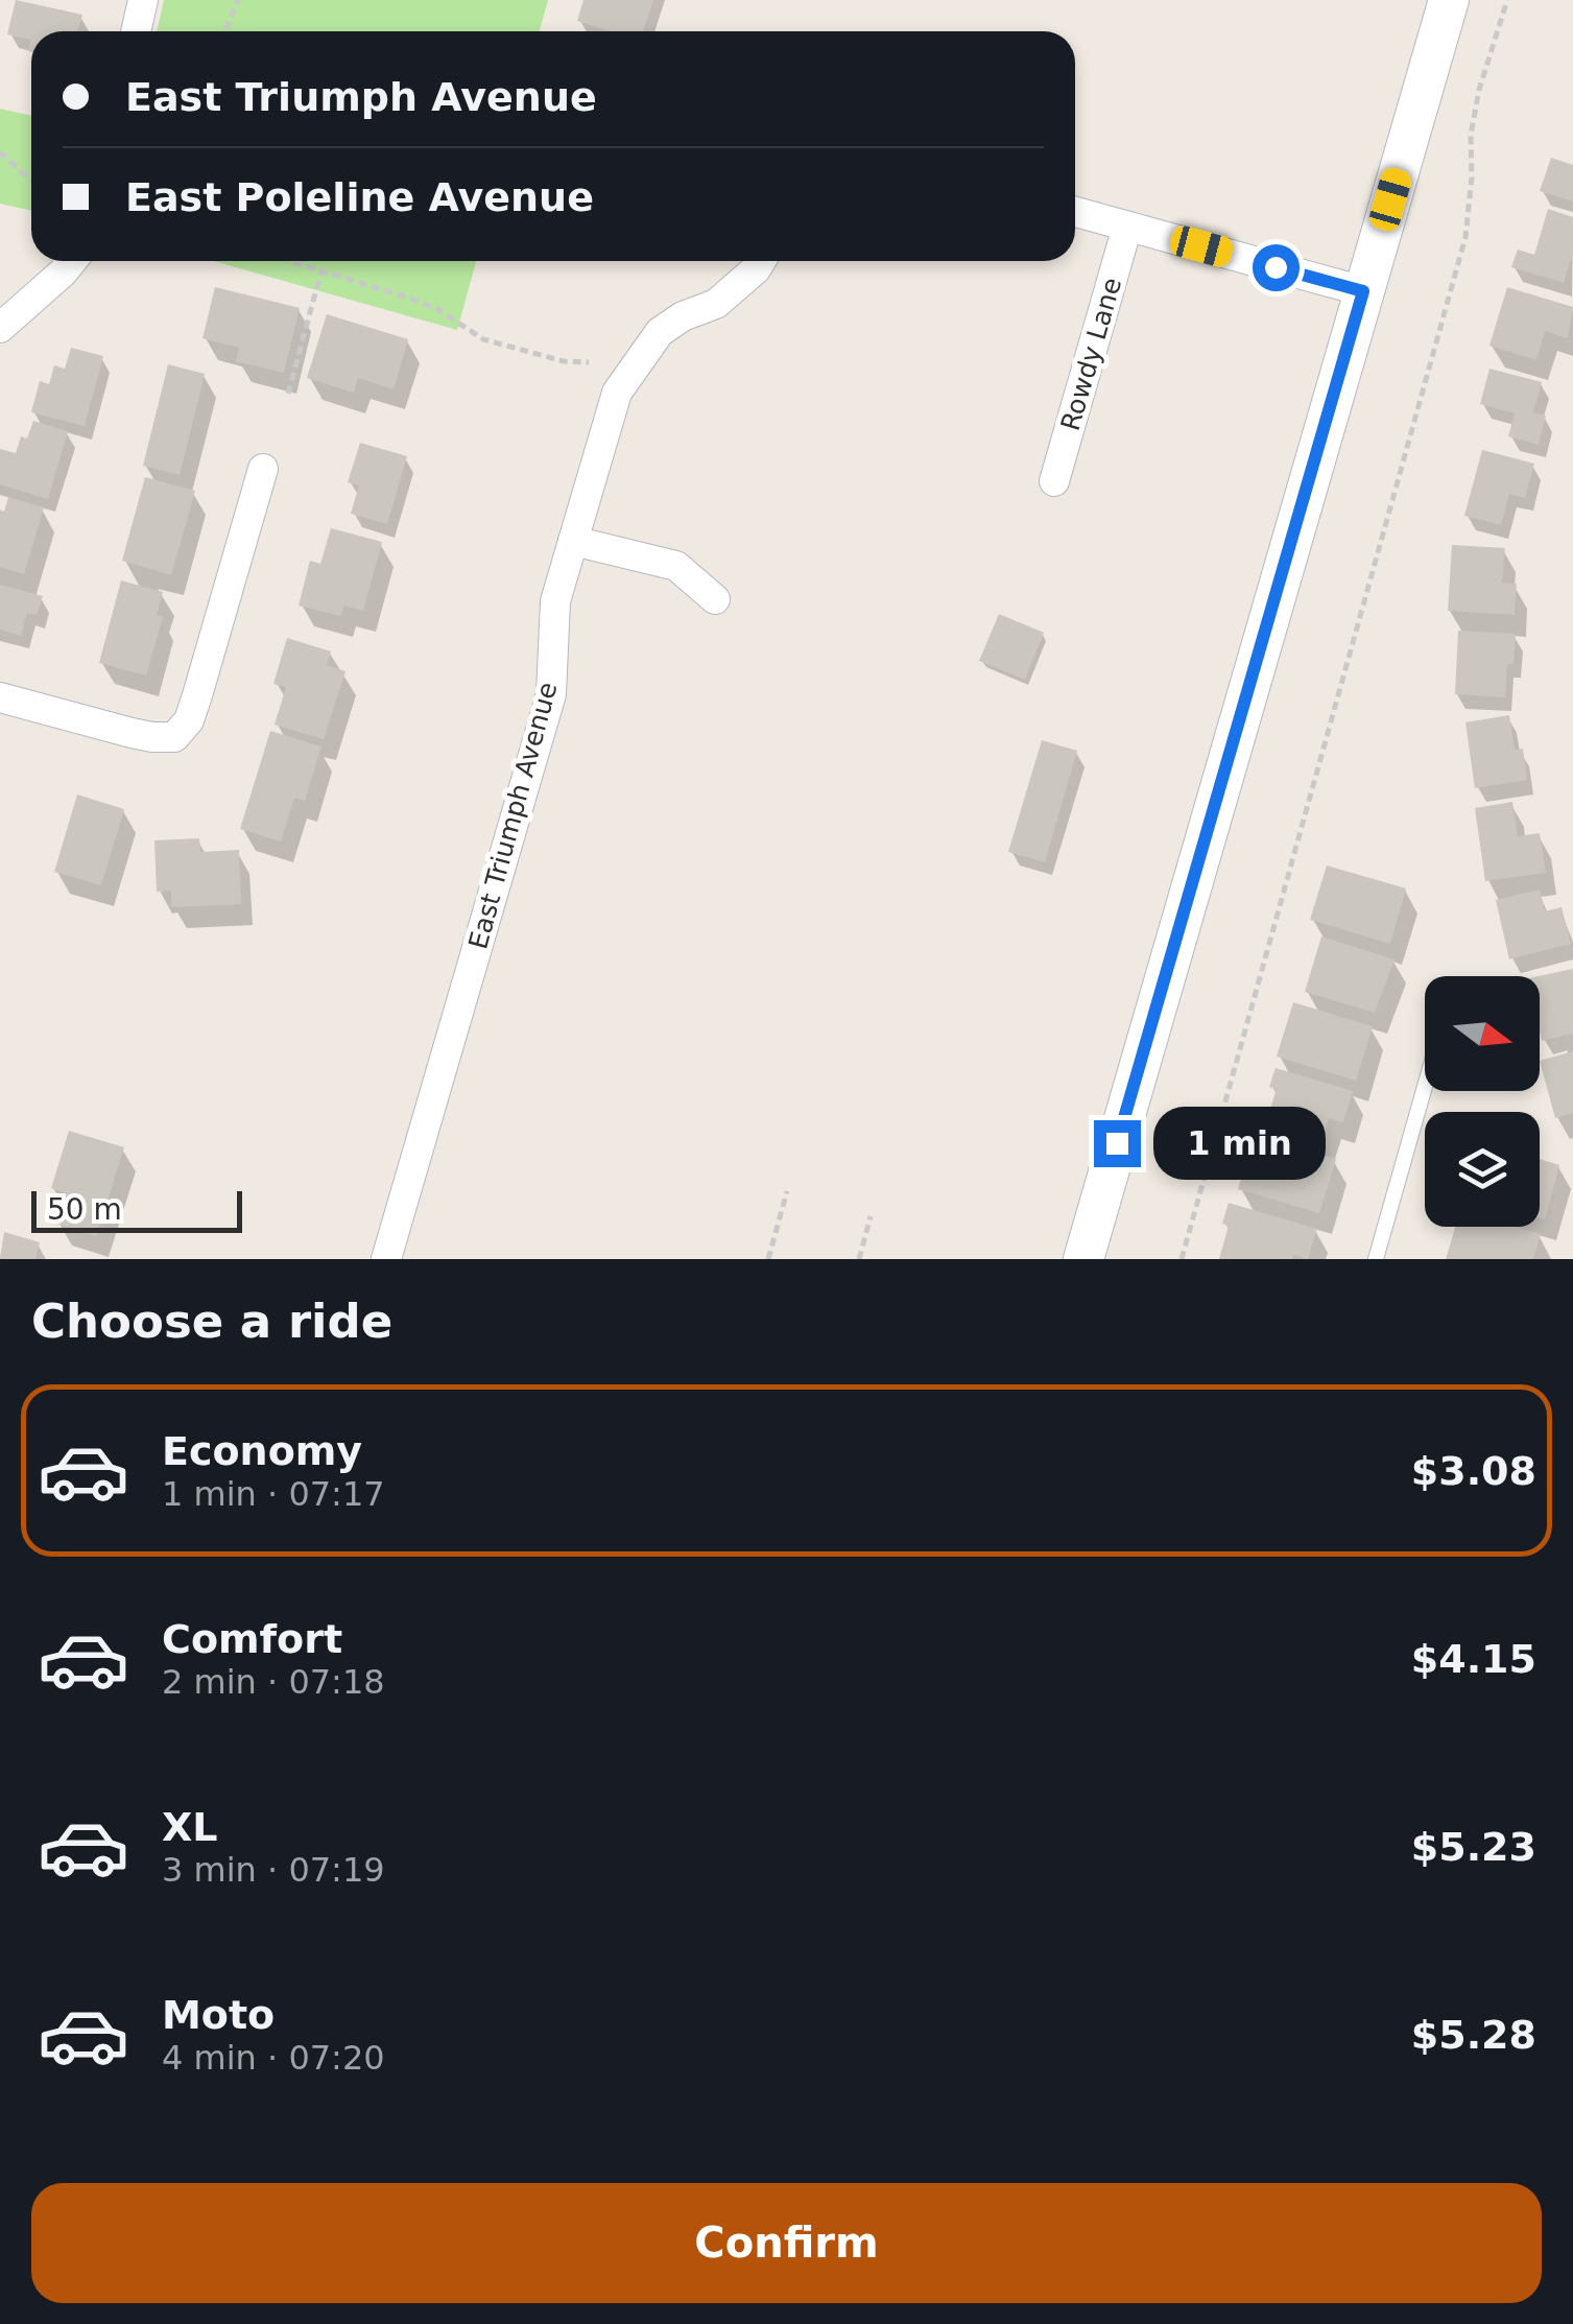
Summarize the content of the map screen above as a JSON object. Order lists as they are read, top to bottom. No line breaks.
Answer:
{"streets":{"street":["Rowdy Lane","East Triumph Avenue"]},"scale_bar":"50 m","north":"right","page":{"banner":["East Triumph Avenue","East Poleline Avenue"],"bubble":"1 min","scale":"50 m","heading":"Choose a ride","list":[{"name":"Economy","note":"1 min · 07:17","value":"$3.08"},{"name":"Comfort","note":"2 min · 07:18","value":"$4.15"},{"name":"XL","note":"3 min · 07:19","value":"$5.23"},{"name":"Moto","note":"4 min · 07:20","value":"$5.28"}],"buttons":"Confirm"}}
